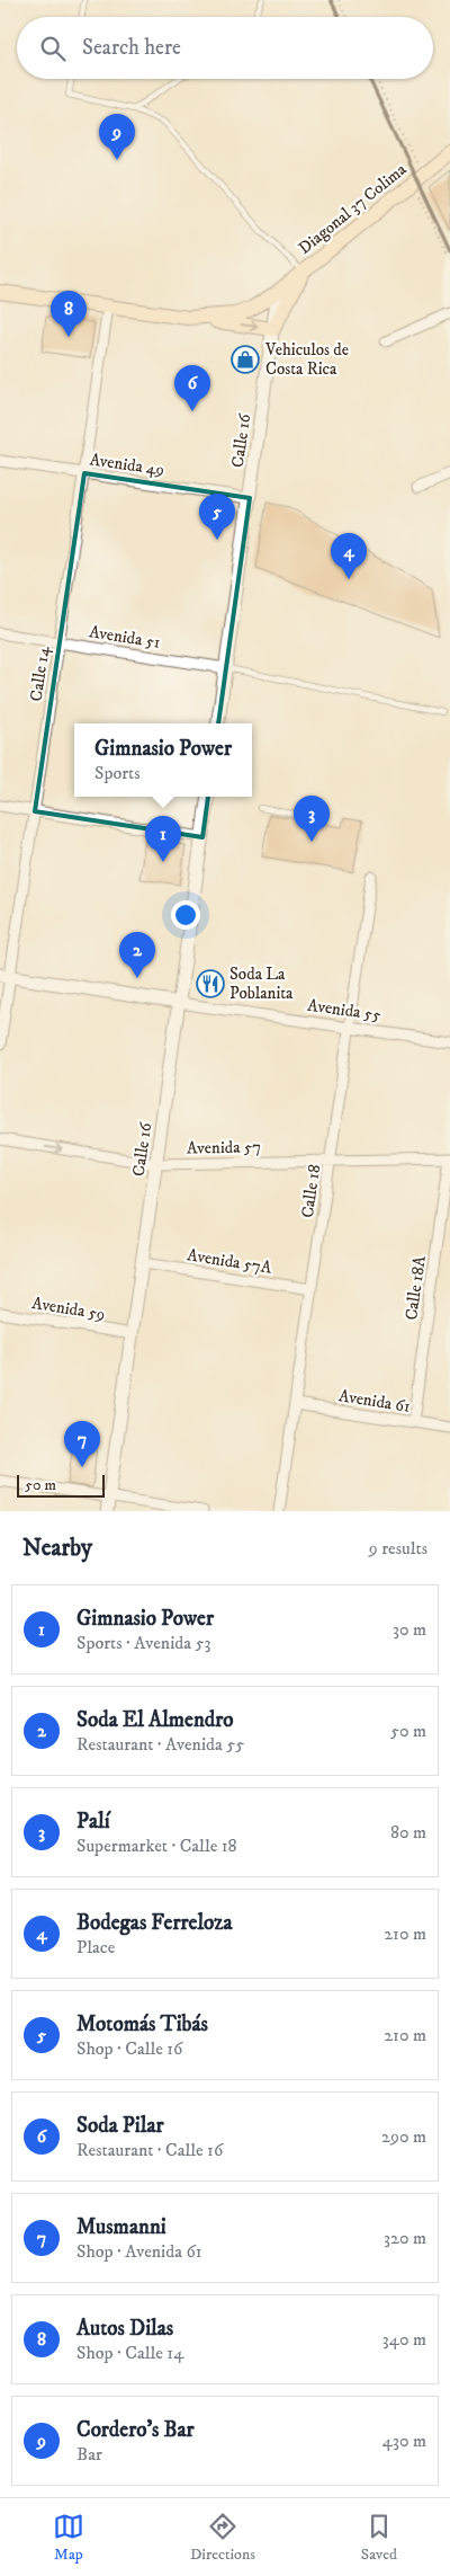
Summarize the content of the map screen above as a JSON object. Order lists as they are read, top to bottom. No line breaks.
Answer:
{"streets":{"main road":["Diagonal 37 Colima"],"street":["Calle 16","Avenida 49","Avenida 51","Calle 14","Avenida 55","Avenida 57","Calle 18","Avenida 57A","Calle 18A","Avenida 59","Avenida 61"]},"crossings":[["Diagonal 37 Colima","Calle 16"],["Calle 16","Avenida 49"],["Calle 16","Avenida 51"],["Calle 16","Avenida 55"],["Calle 16","Avenida 57"],["Calle 16","Avenida 57A"],["Calle 16","Avenida 59"],["Avenida 49","Calle 14"],["Avenida 51","Calle 14"],["Calle 14","Avenida 55"],["Avenida 55","Calle 18"],["Avenida 57","Calle 18"],["Avenida 57","Calle 18A"],["Calle 18","Avenida 57A"],["Calle 18","Avenida 61"],["Calle 18A","Avenida 61"]],"one_way":["Avenida 57"],"places":{"shop":["Vehiculos de Costa Rica"],"restaurant":["Soda La Poblanita"]},"scale_bar":"50 m","page":{"search":"Search here","pins":["9","8","6","5","4","3","1","2","7"],"popup":["Gimnasio Power","Sports"],"scale":"50 m","heading":["Nearby","9 results"],"list":[{"mark":"1","name":"Gimnasio Power","note":"Sports · Avenida 53","value":"30 m"},{"mark":"2","name":"Soda El Almendro","note":"Restaurant · Avenida 55","value":"50 m"},{"mark":"3","name":"Palí","note":"Supermarket · Calle 18","value":"80 m"},{"mark":"4","name":"Bodegas Ferreloza","note":"Place","value":"210 m"},{"mark":"5","name":"Motomás Tibás","note":"Shop · Calle 16","value":"210 m"},{"mark":"6","name":"Soda Pilar","note":"Restaurant · Calle 16","value":"290 m"},{"mark":"7","name":"Musmanni","note":"Shop · Avenida 61","value":"320 m"},{"mark":"8","name":"Autos Dilas","note":"Shop · Calle 14","value":"340 m"},{"mark":"9","name":"Cordero's Bar","note":"Bar","value":"430 m"}],"nav":["Map","Directions","Saved"]}}
